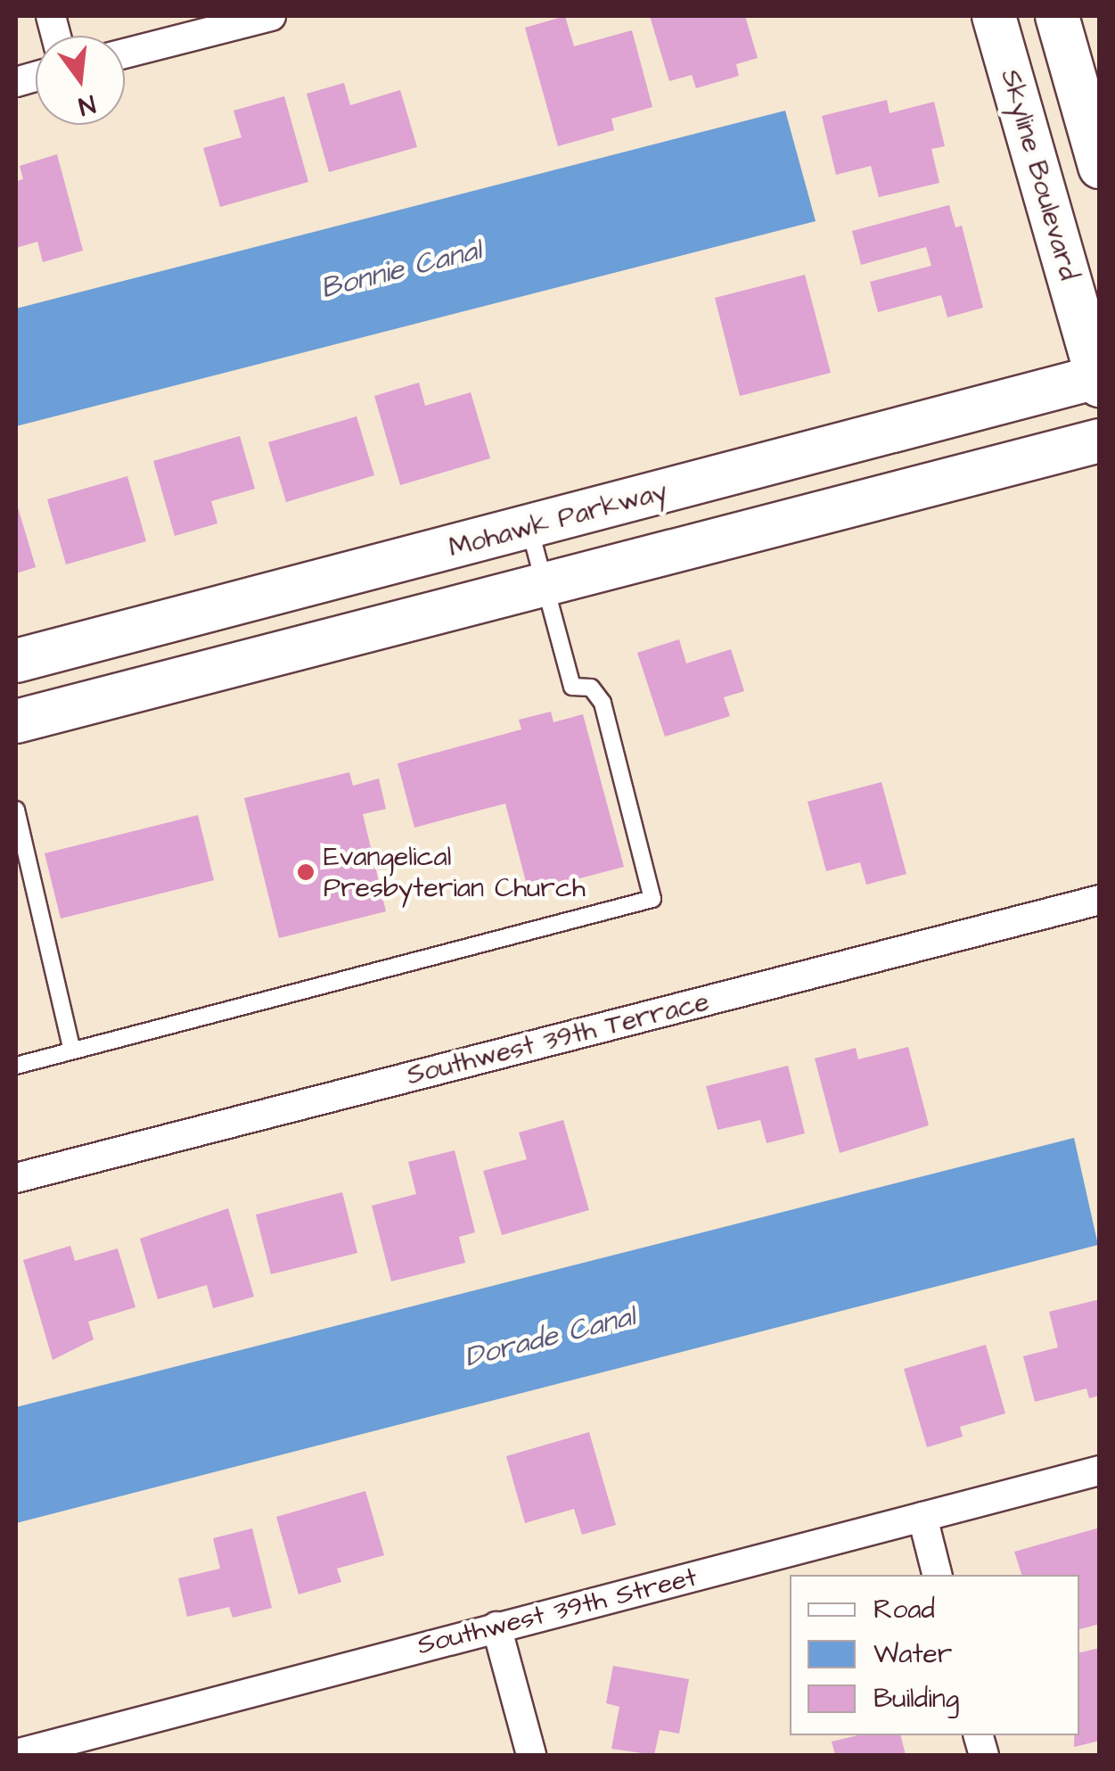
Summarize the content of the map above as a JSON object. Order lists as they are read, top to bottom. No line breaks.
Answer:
{"streets":{"street":["Skyline Boulevard","Mohawk Parkway","Southwest 39th Terrace","Southwest 39th Street"]},"crossings":[["Skyline Boulevard","Mohawk Parkway"]],"water":["Bonnie Canal","Dorade Canal"],"places":["Evangelical Presbyterian Church"],"legend":["Road","Water","Building"],"north":"bottom"}
